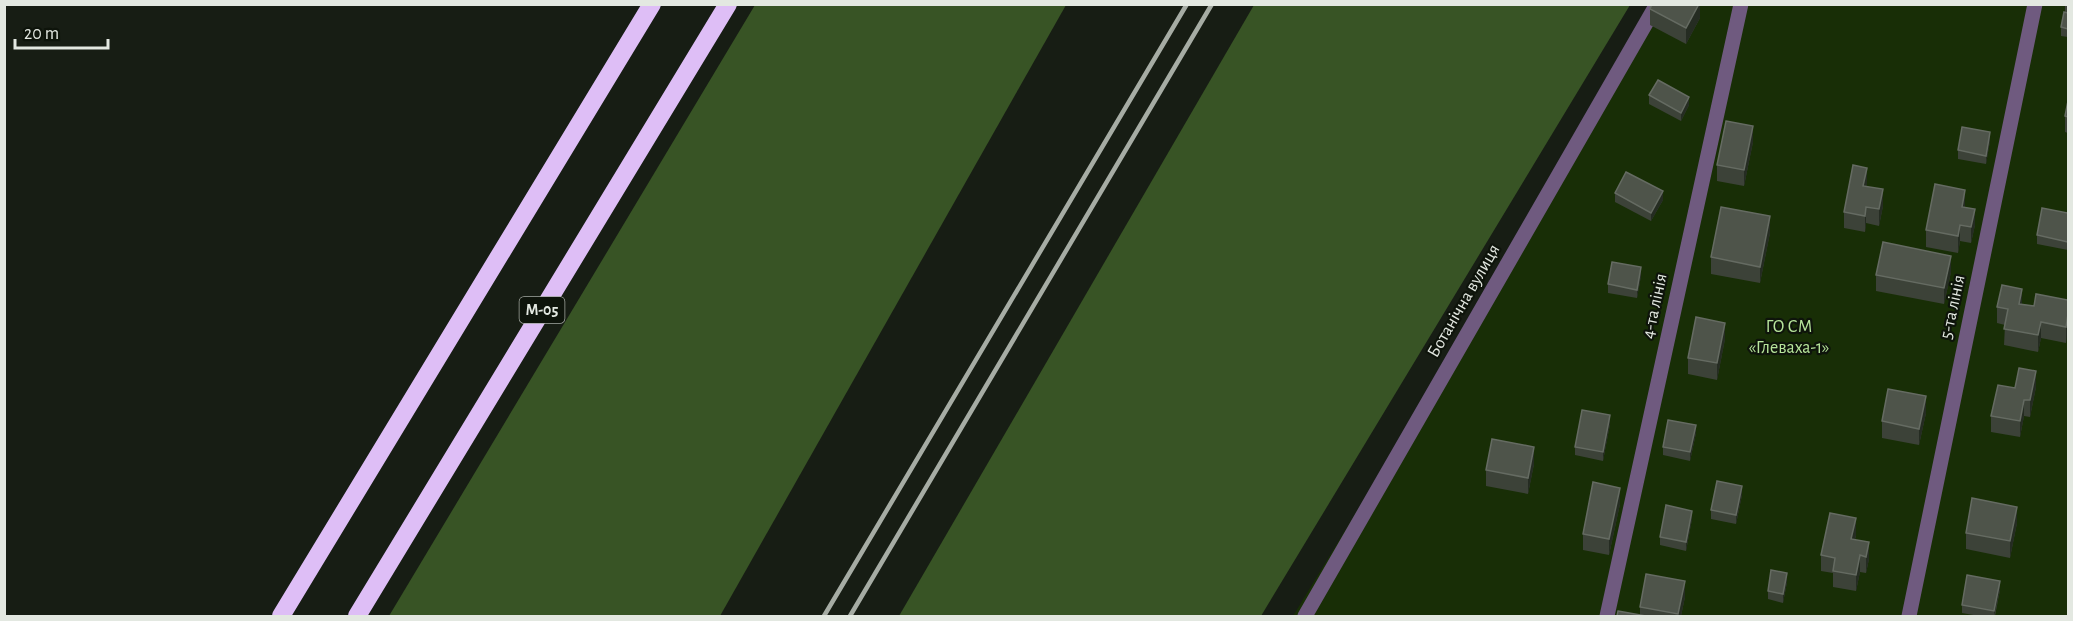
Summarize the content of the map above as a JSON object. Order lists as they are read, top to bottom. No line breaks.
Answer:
{"streets":{"highway":["М-05"],"street":["Ботанічна вулиця","4-та лінія","5-та лінія"]},"parks":["ГО СМ «Глеваха-1»"],"scale_bar":"20 m"}
